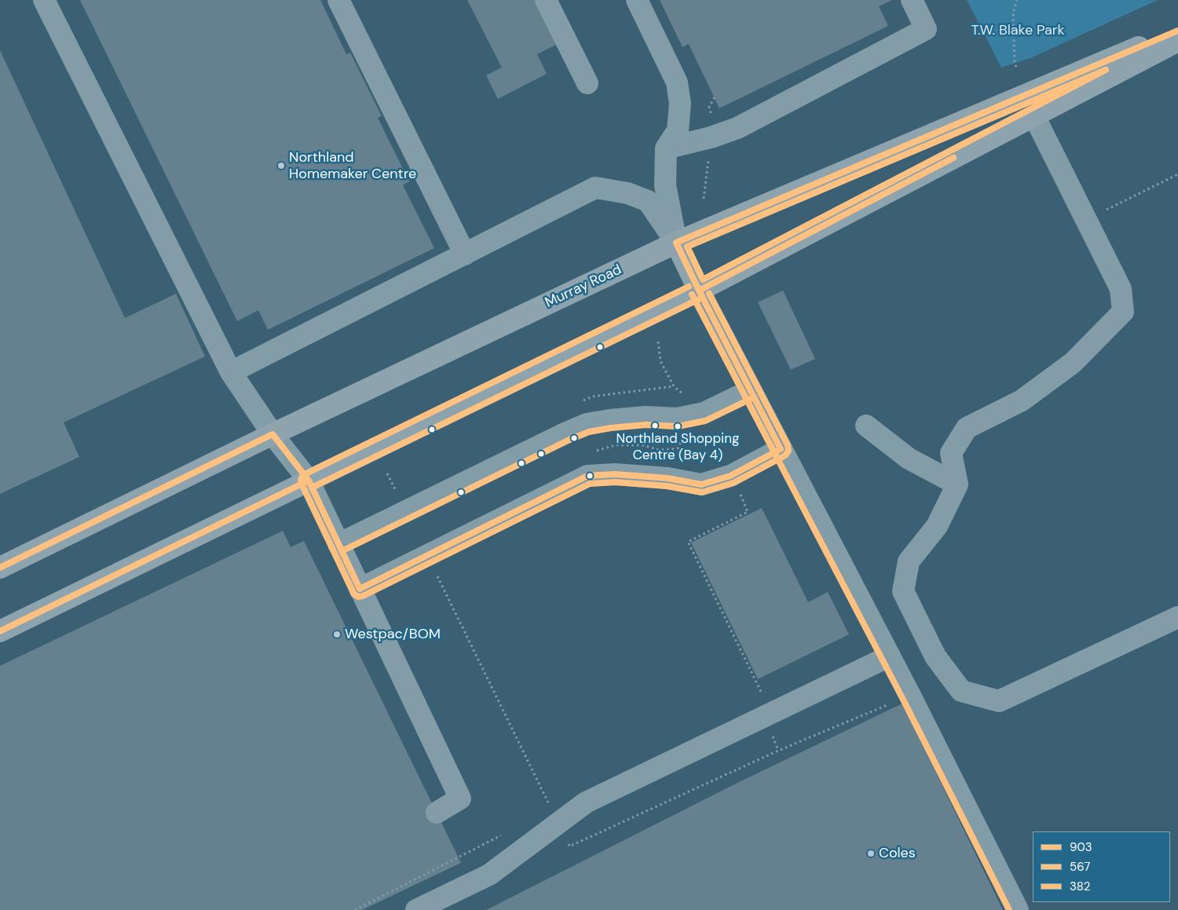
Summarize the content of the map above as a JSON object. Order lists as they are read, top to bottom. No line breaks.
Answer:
{"streets":{"main road":["Murray Road"]},"parks":["T.W. Blake Park"],"places":["Northland Homemaker Centre","Northland Shopping Centre (Bay 4)","Westpac/BOM","Coles"],"lines":["transit line 903","transit line 382","transit line 567"],"legend":["903","567","382"]}
